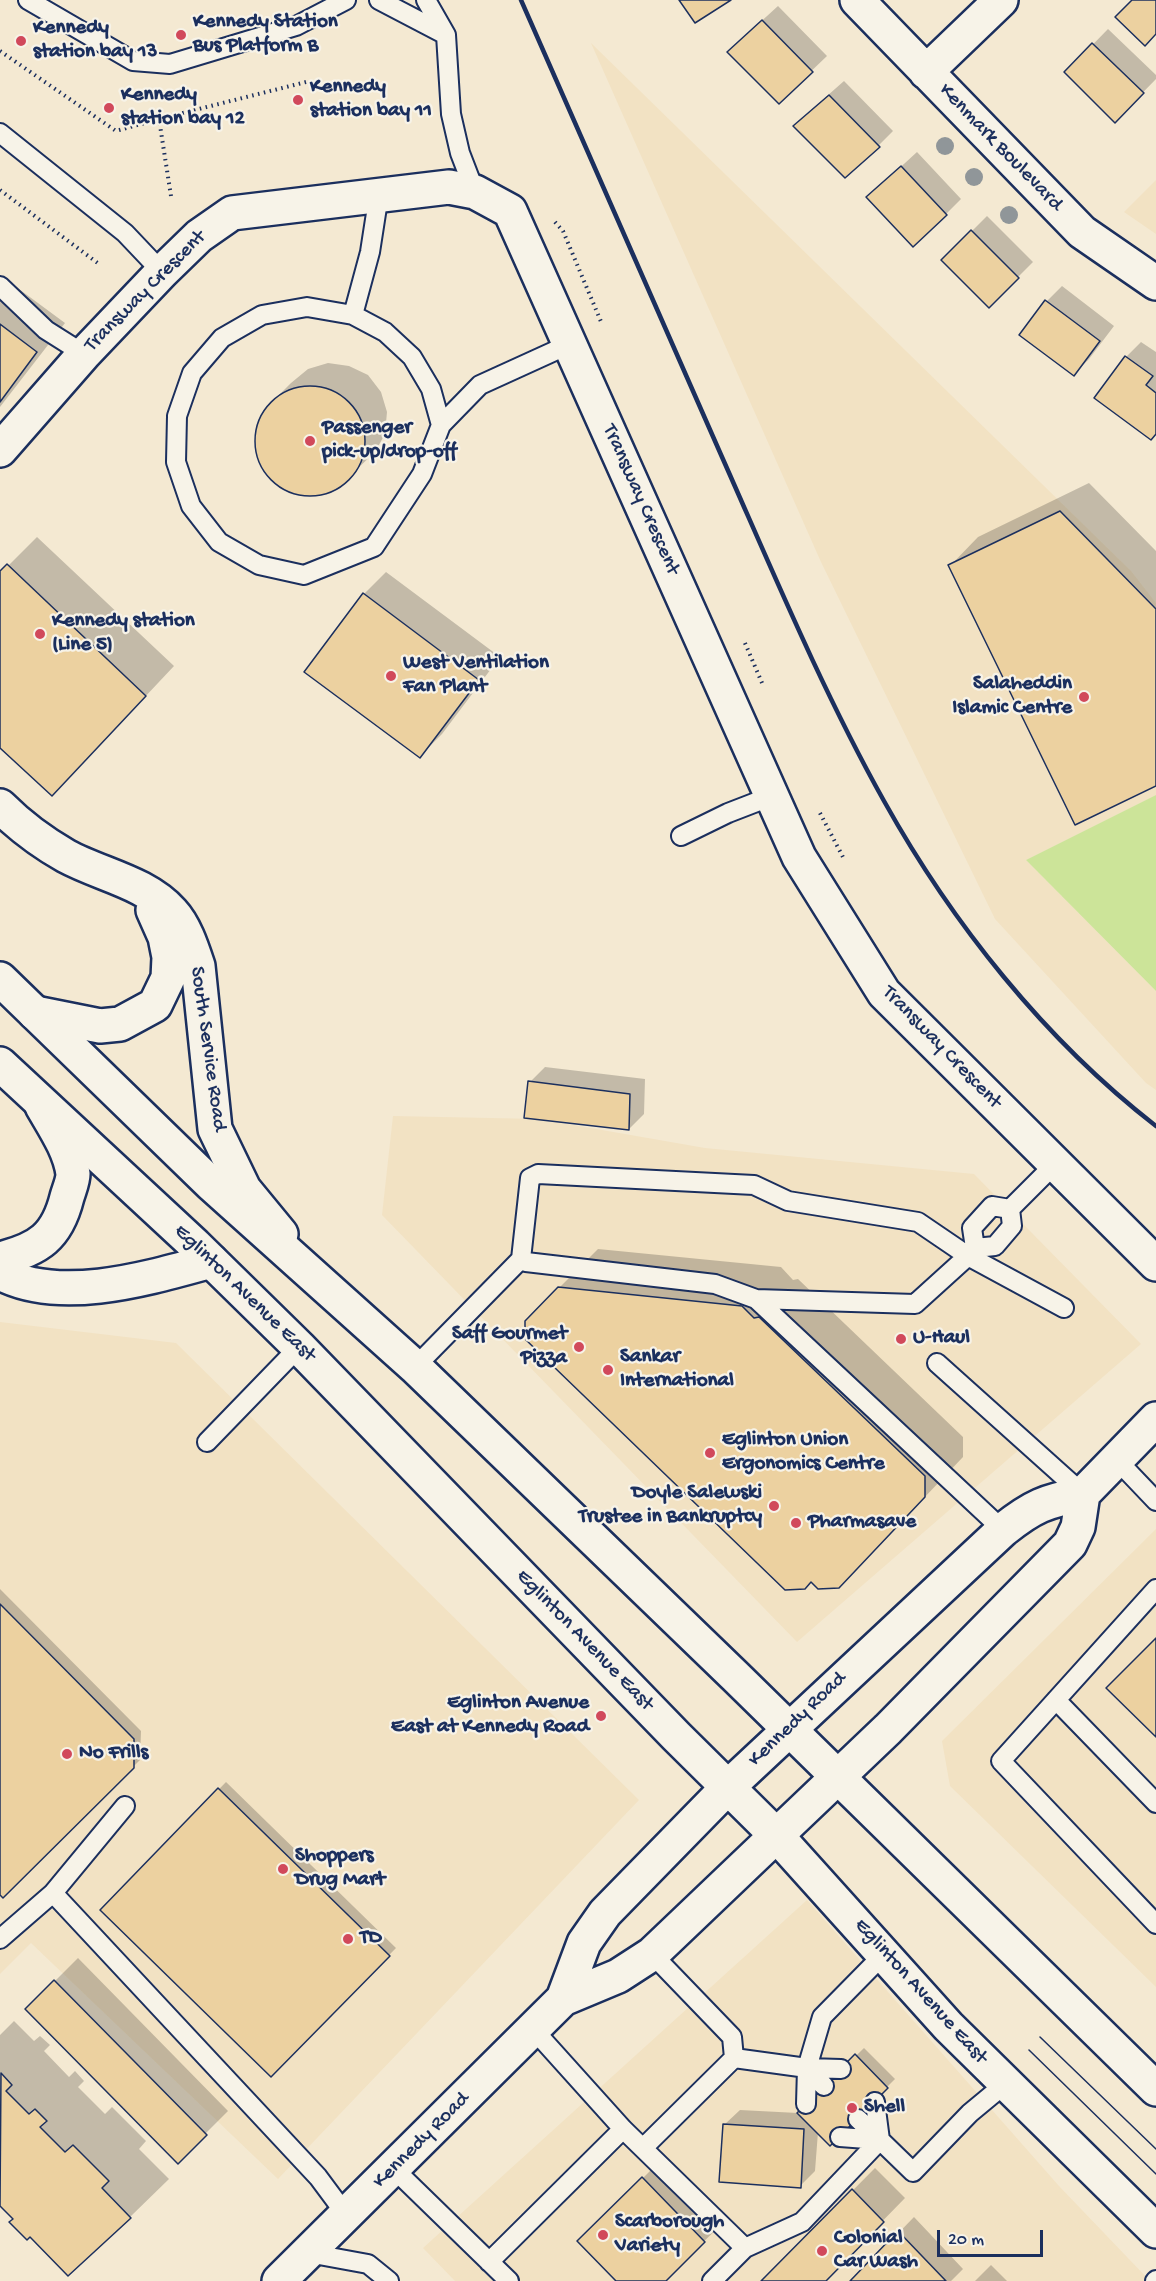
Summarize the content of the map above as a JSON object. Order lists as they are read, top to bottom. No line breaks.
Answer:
{"streets":{"main road":["Kenmark Boulevard","Transway Crescent","South Service Road","Eglinton Avenue East","Kennedy Road"]},"crossings":[["Eglinton Avenue East","Kennedy Road"]],"places":["Kennedy Station Bus Platform B","Kennedy station bay 13","Kennedy station bay 11","Kennedy station bay 12","Passenger pick-up/drop-off","Kennedy station (Line 5)","West Ventilation Fan Plant","Salaheddin Islamic Centre","U-Haul","Saff Gourmet Pizza","Sankar International","Eglinton Union Ergonomics Centre","Doyle Salewski Trustee in Bankruptcy","Pharmasave","Eglinton Avenue East at Kennedy Road","No Frills","Shoppers Drug Mart","TD","Shell","Scarborough Variety","Colonial Car Wash"],"scale_bar":"20 m"}
